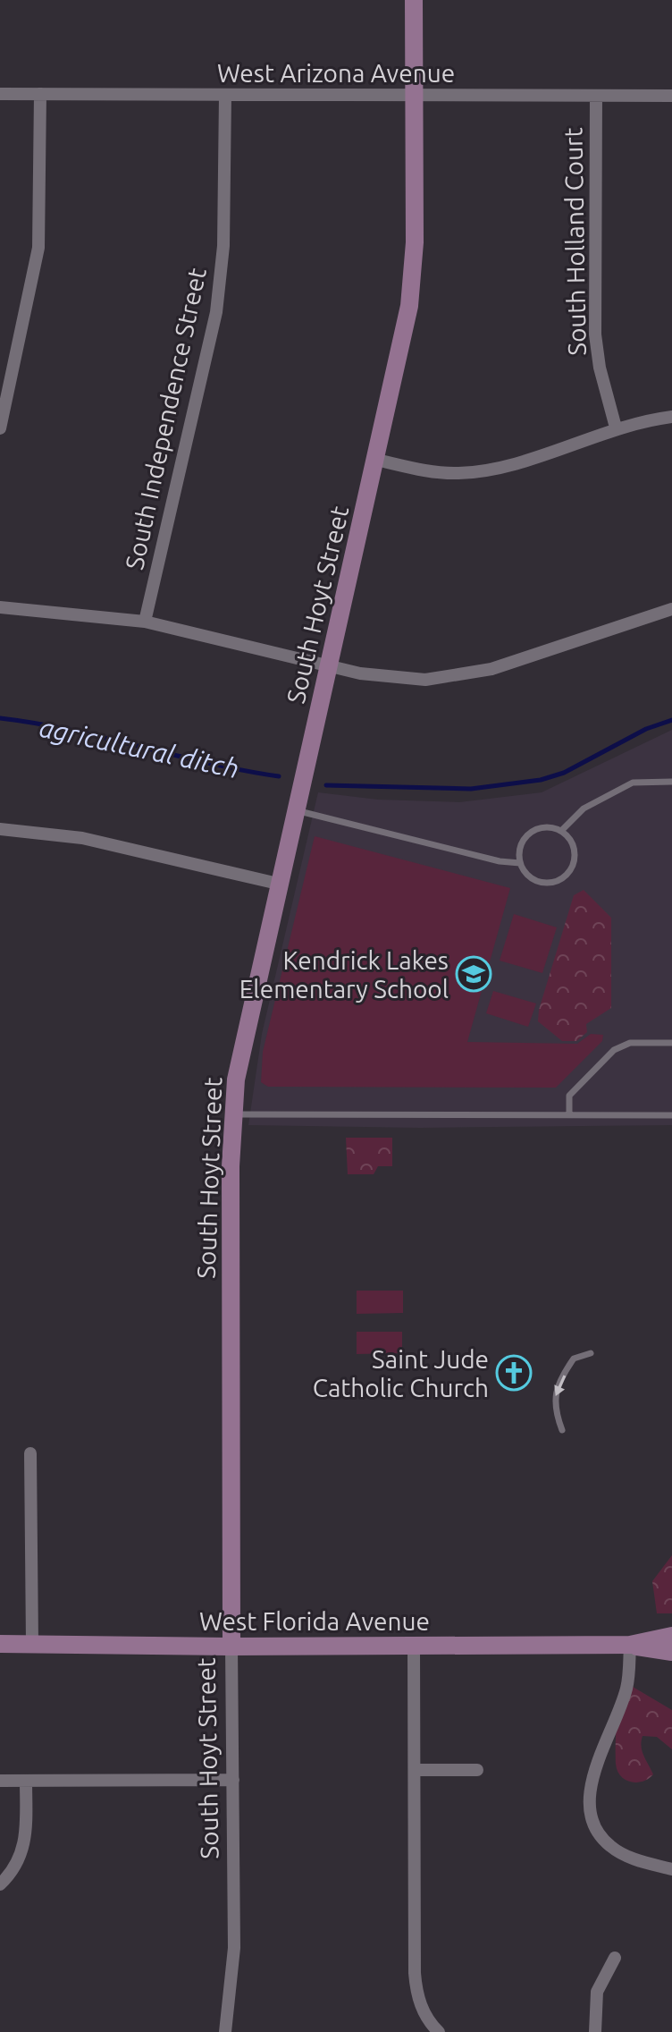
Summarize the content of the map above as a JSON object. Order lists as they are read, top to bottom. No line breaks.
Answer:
{"streets":{"street":["West Arizona Avenue","South Holland Court","South Independence Street","South Hoyt Street","West Florida Avenue"]},"crossings":[["West Arizona Avenue","South Holland Court"],["West Arizona Avenue","South Independence Street"],["West Arizona Avenue","South Hoyt Street"],["South Hoyt Street","West Florida Avenue"]],"water":["agricultural ditch"],"places":{"school or university":["Kendrick Lakes Elementary School"],"church":["Saint Jude Catholic Church"]}}
